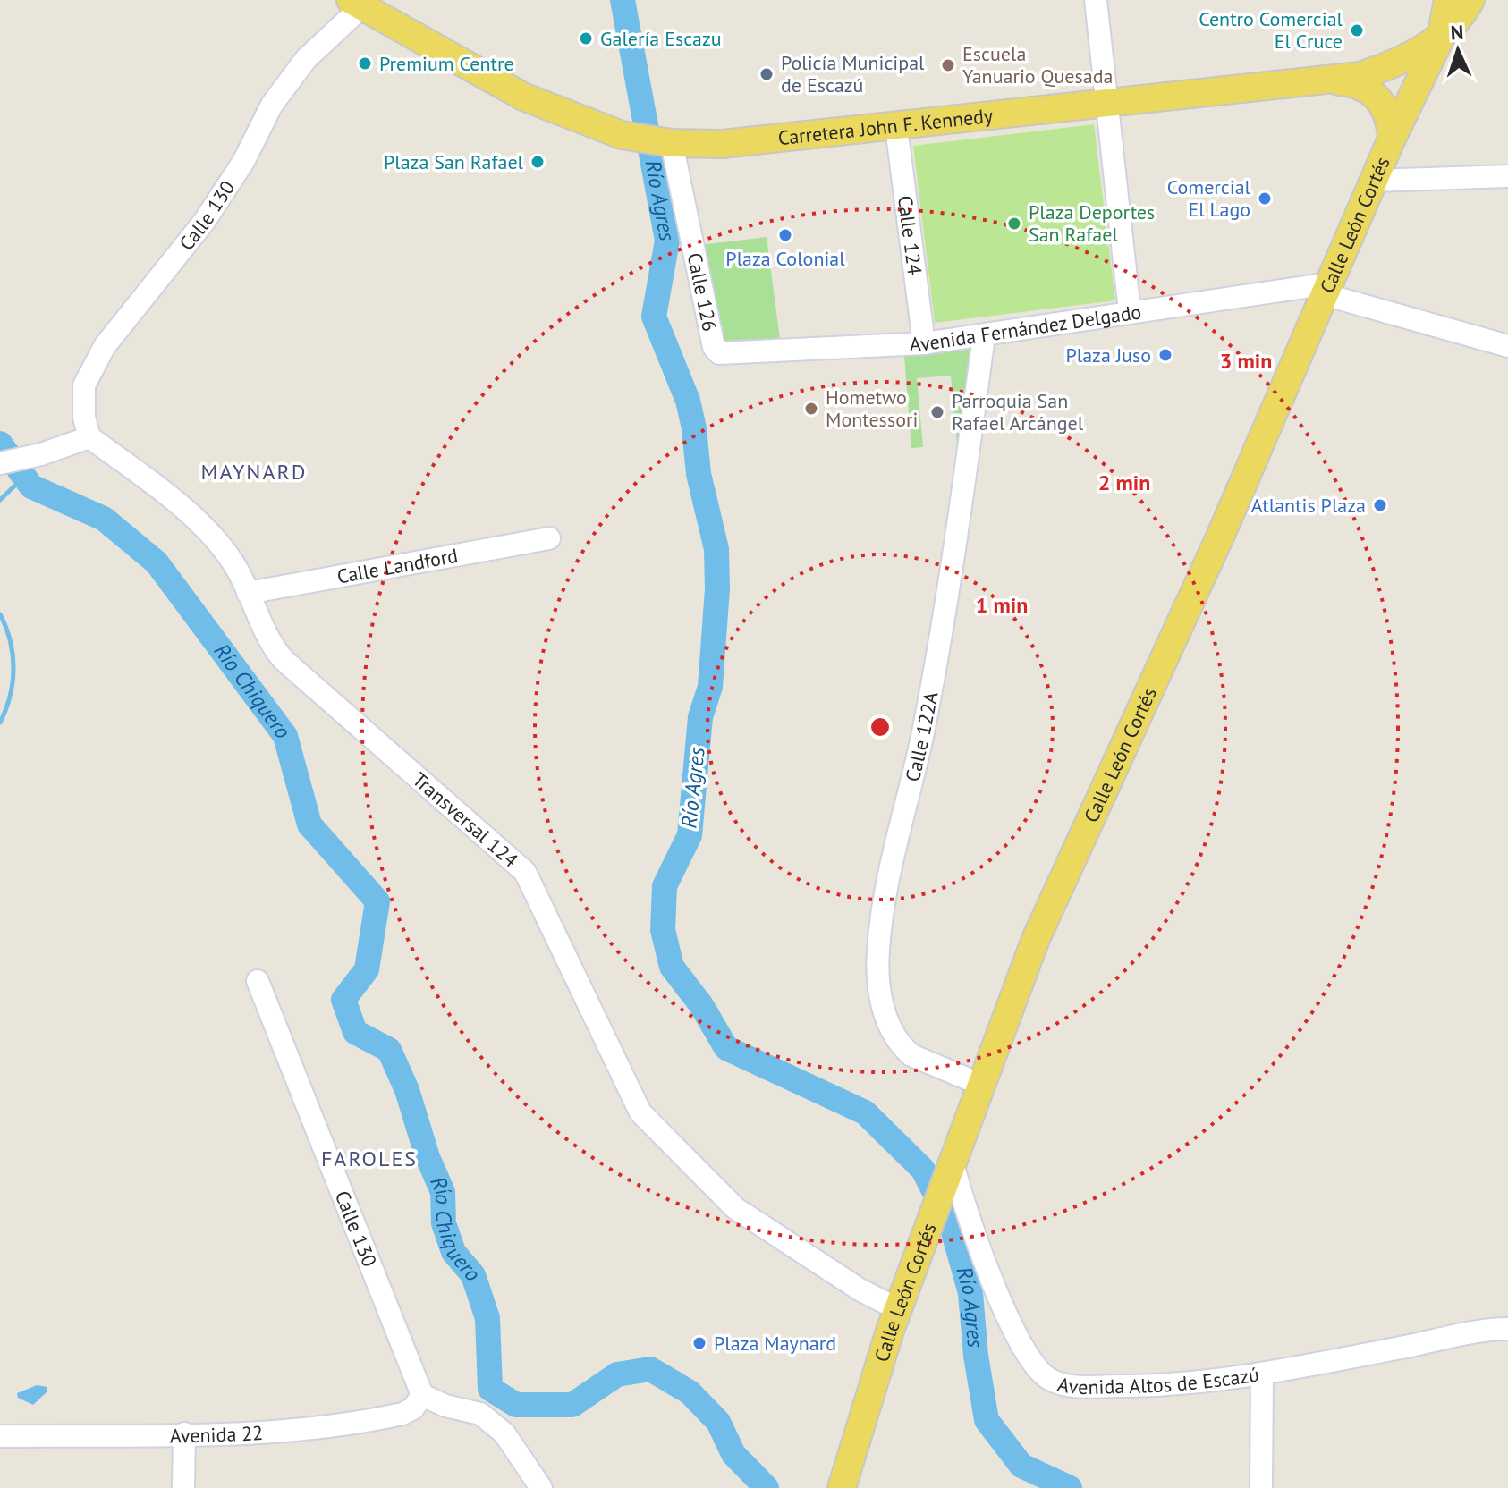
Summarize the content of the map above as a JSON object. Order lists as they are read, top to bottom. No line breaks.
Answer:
{"streets":{"main road":["Carretera John F. Kennedy","Calle León Cortés"],"street":["Calle 130","Calle 124","Calle 126","Avenida Fernández Delgado","Calle Landford","Calle 122A","Transversal 124","Avenida Altos de Escazú","Avenida 22"]},"crossings":[["Carretera John F. Kennedy","Calle 130"],["Carretera John F. Kennedy","Calle León Cortés"],["Carretera John F. Kennedy","Calle 124"],["Carretera John F. Kennedy","Calle 126"],["Calle 130","Transversal 124"],["Calle 130","Avenida 22"],["Calle León Cortés","Avenida Fernández Delgado"],["Calle León Cortés","Calle 122A"],["Calle León Cortés","Transversal 124"],["Calle León Cortés","Avenida Altos de Escazú"],["Calle 124","Avenida Fernández Delgado"],["Calle 126","Avenida Fernández Delgado"],["Avenida Fernández Delgado","Calle 122A"],["Calle Landford","Transversal 124"]],"districts":["MAYNARD","FAROLES"],"water":["Río Agres","Río Chiquero"],"places":["Centro Comercial El Cruce","Galería Escazu","Premium Centre","Escuela Yanuario Quesada","Policía Municipal de Escazú","Plaza San Rafael","Comercial El Lago","Plaza Deportes San Rafael","Plaza Colonial","Plaza Juso","Hometwo Montessori","Parroquia San Rafael Arcángel","Atlantis Plaza","Plaza Maynard"],"north":"top","rings":["3 min","2 min","1 min"]}
